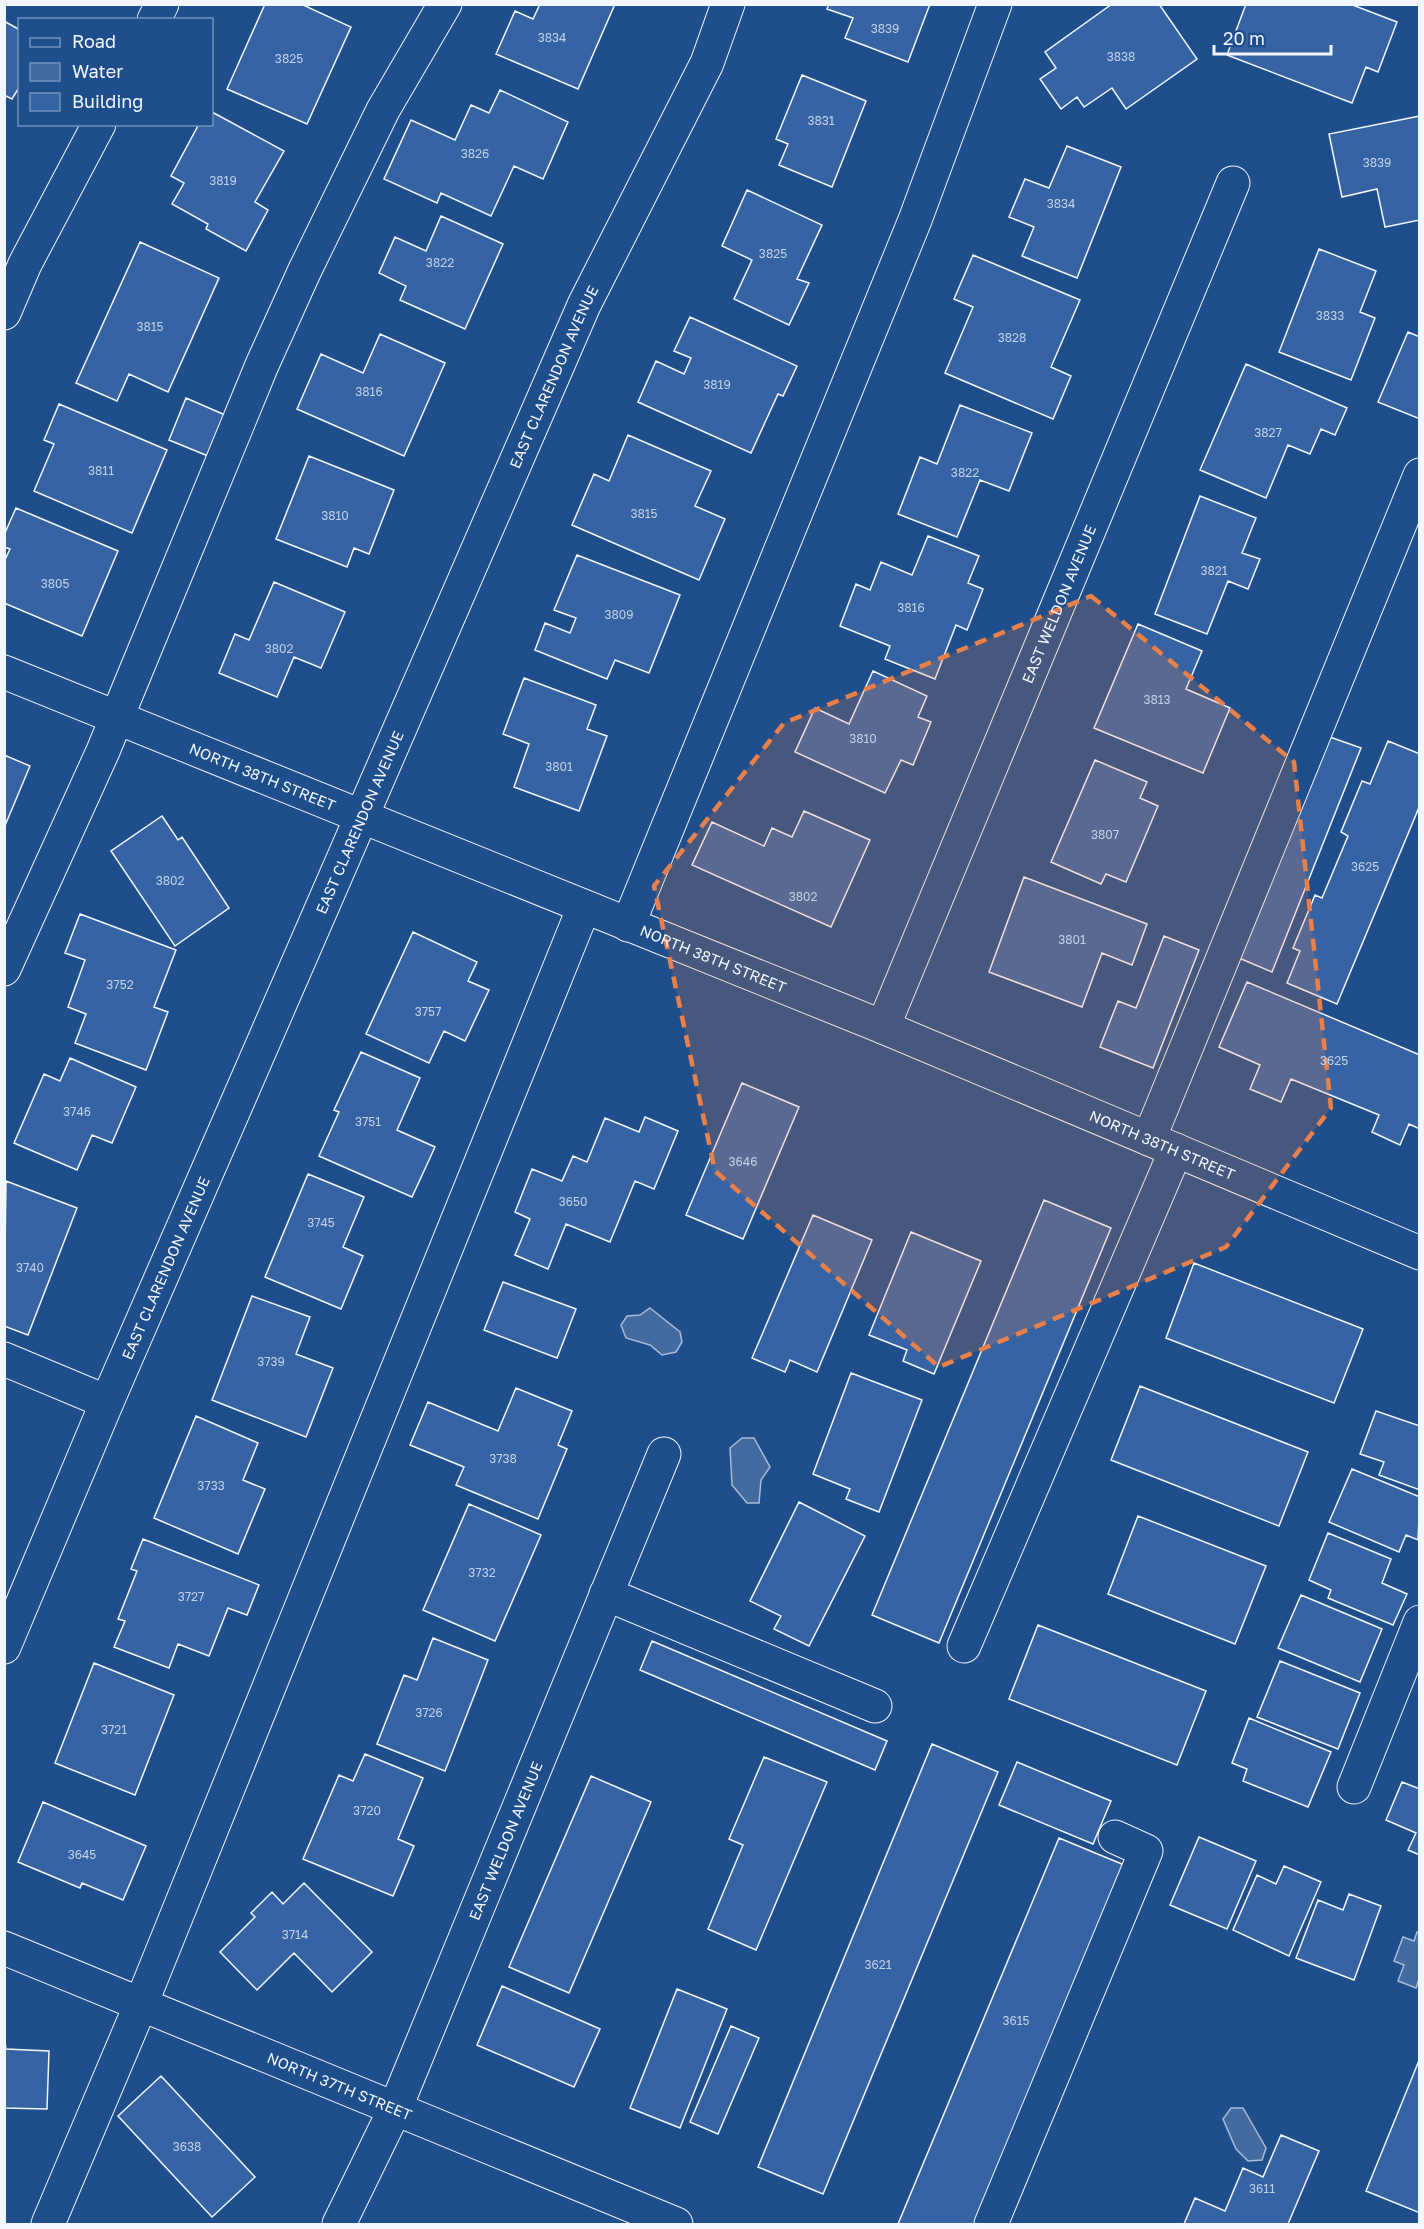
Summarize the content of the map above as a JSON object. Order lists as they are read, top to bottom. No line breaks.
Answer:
{"streets":{"street":["EAST CLARENDON AVENUE","EAST WELDON AVENUE","NORTH 38TH STREET","NORTH 37TH STREET"]},"crossings":[["EAST CLARENDON AVENUE","NORTH 38TH STREET"],["EAST WELDON AVENUE","NORTH 38TH STREET"],["EAST WELDON AVENUE","NORTH 37TH STREET"]],"house_numbers":["3839","3834","3838","3825","3831","3826","3839","3819","3834","3825","3822","3833","3815","3828","3819","3816","3827","3811","3822","3815","3810","3821","3805","3816","3809","3802","3813","3810","3801","3807","3625","3802","3802","3801","3752","3757","3625","3746","3751","3646","3650","3745","3740","3739","3738","3733","3732","3727","3726","3721","3720","3645","3714","3621","3615","3638","3611"],"legend":["Road","Water","Building"],"scale_bar":"20 m"}
